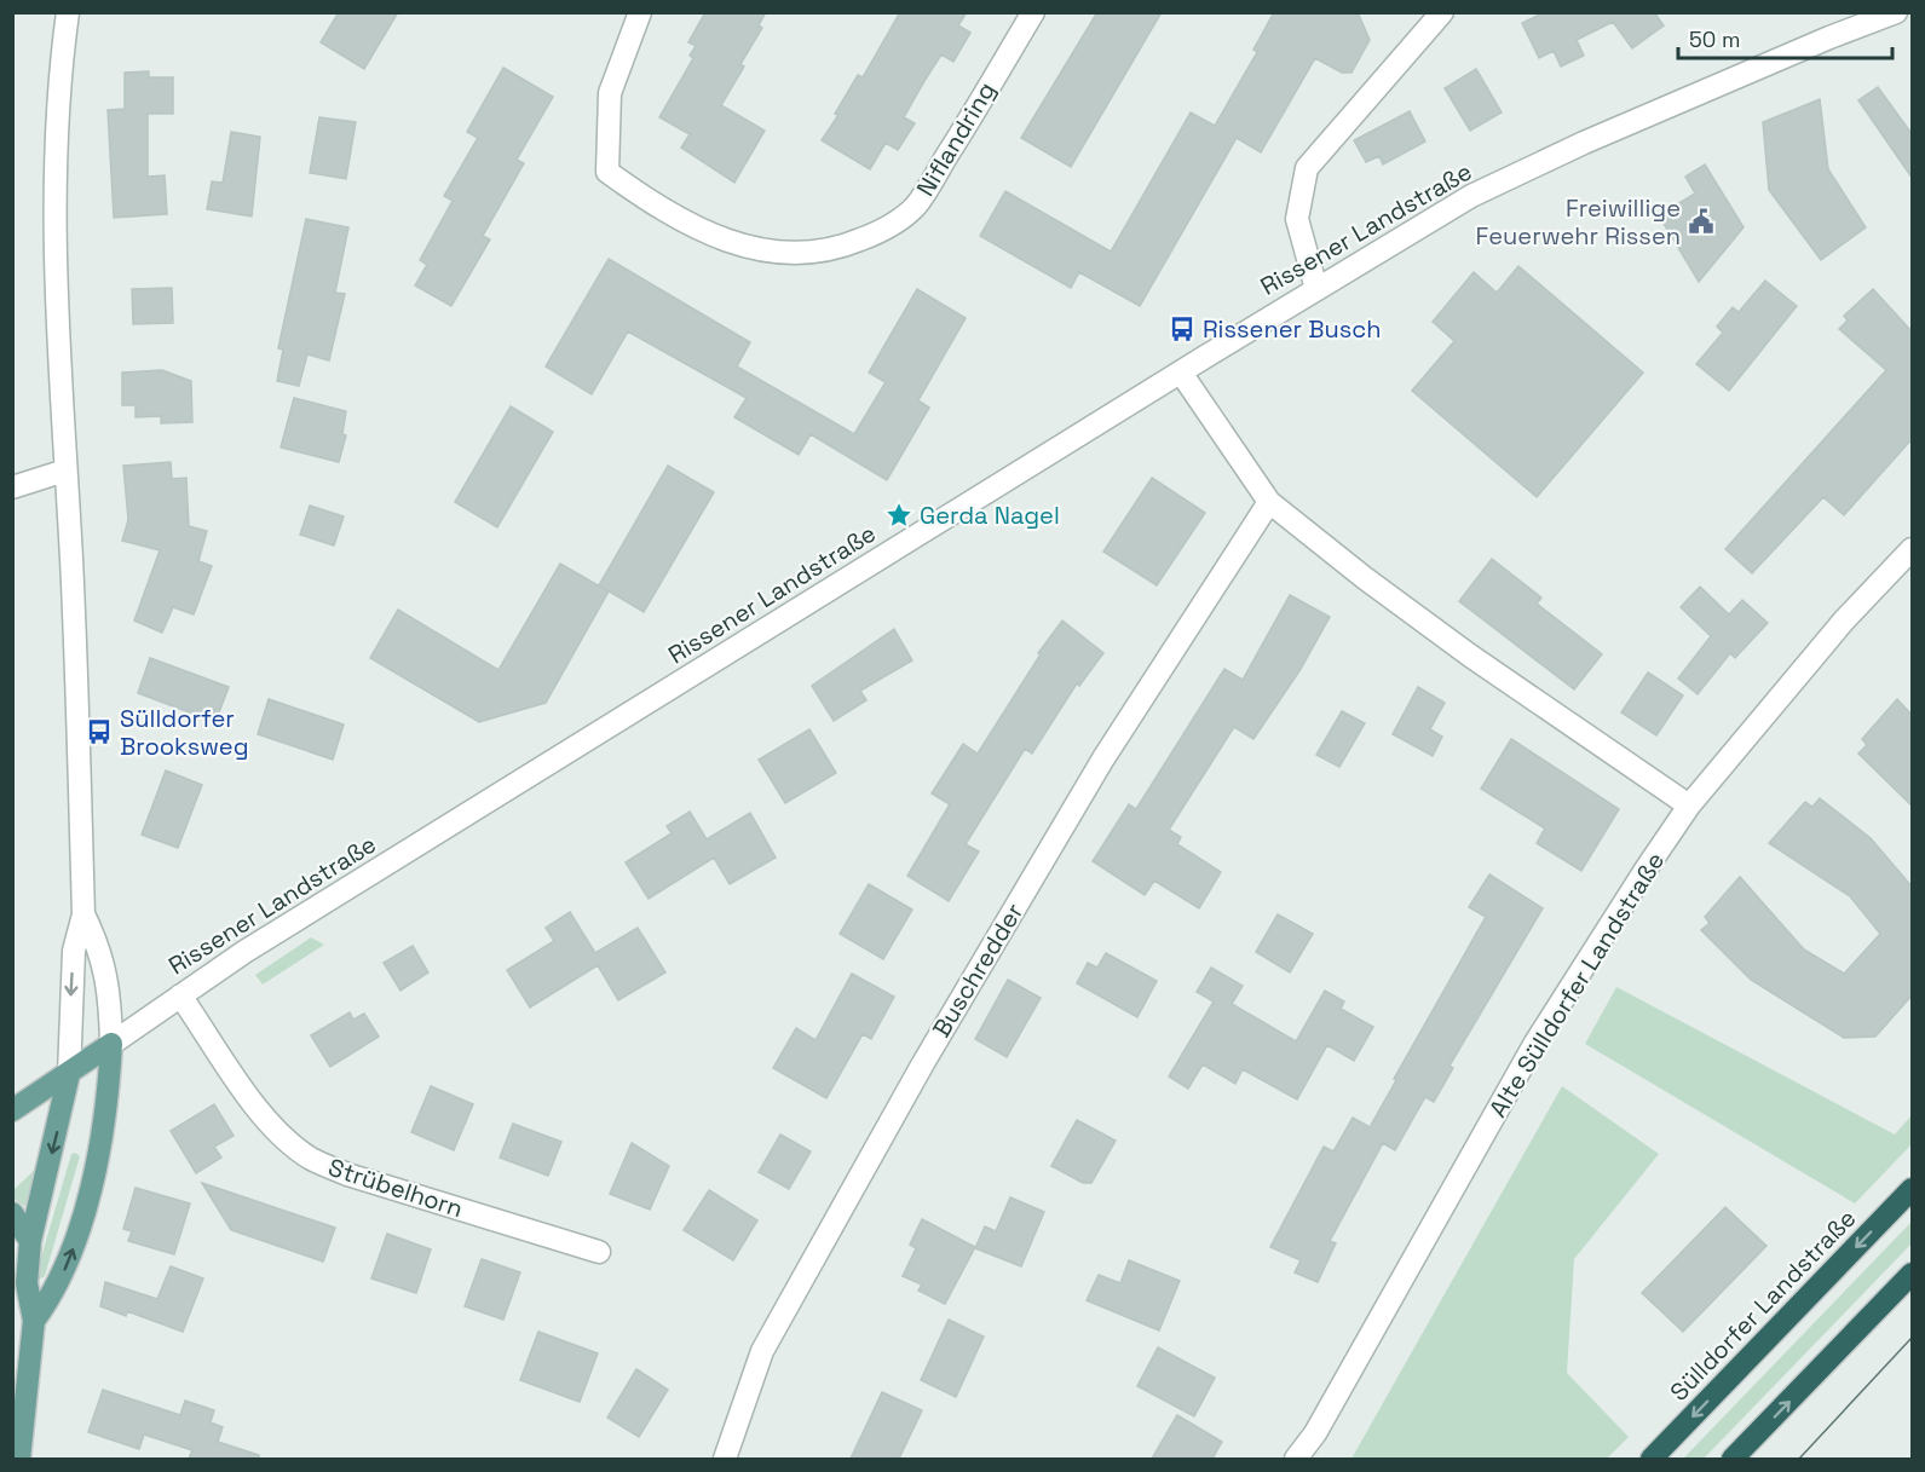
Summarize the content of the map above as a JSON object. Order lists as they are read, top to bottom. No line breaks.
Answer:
{"streets":{"highway":["Sülldorfer Landstraße"],"main road":["Rissener Landstraße"],"street":["Niflandring","Buschredder","Alte Sülldorfer Landstraße","Strübelhorn"]},"crossings":[["Rissener Landstraße","Strübelhorn"]],"places":{"public building":["Freiwillige Feuerwehr Rissen"],"bus stop":["Rissener Busch","Sülldorfer Brooksweg"],"place":["Gerda Nagel"]},"scale_bar":"50 m"}
